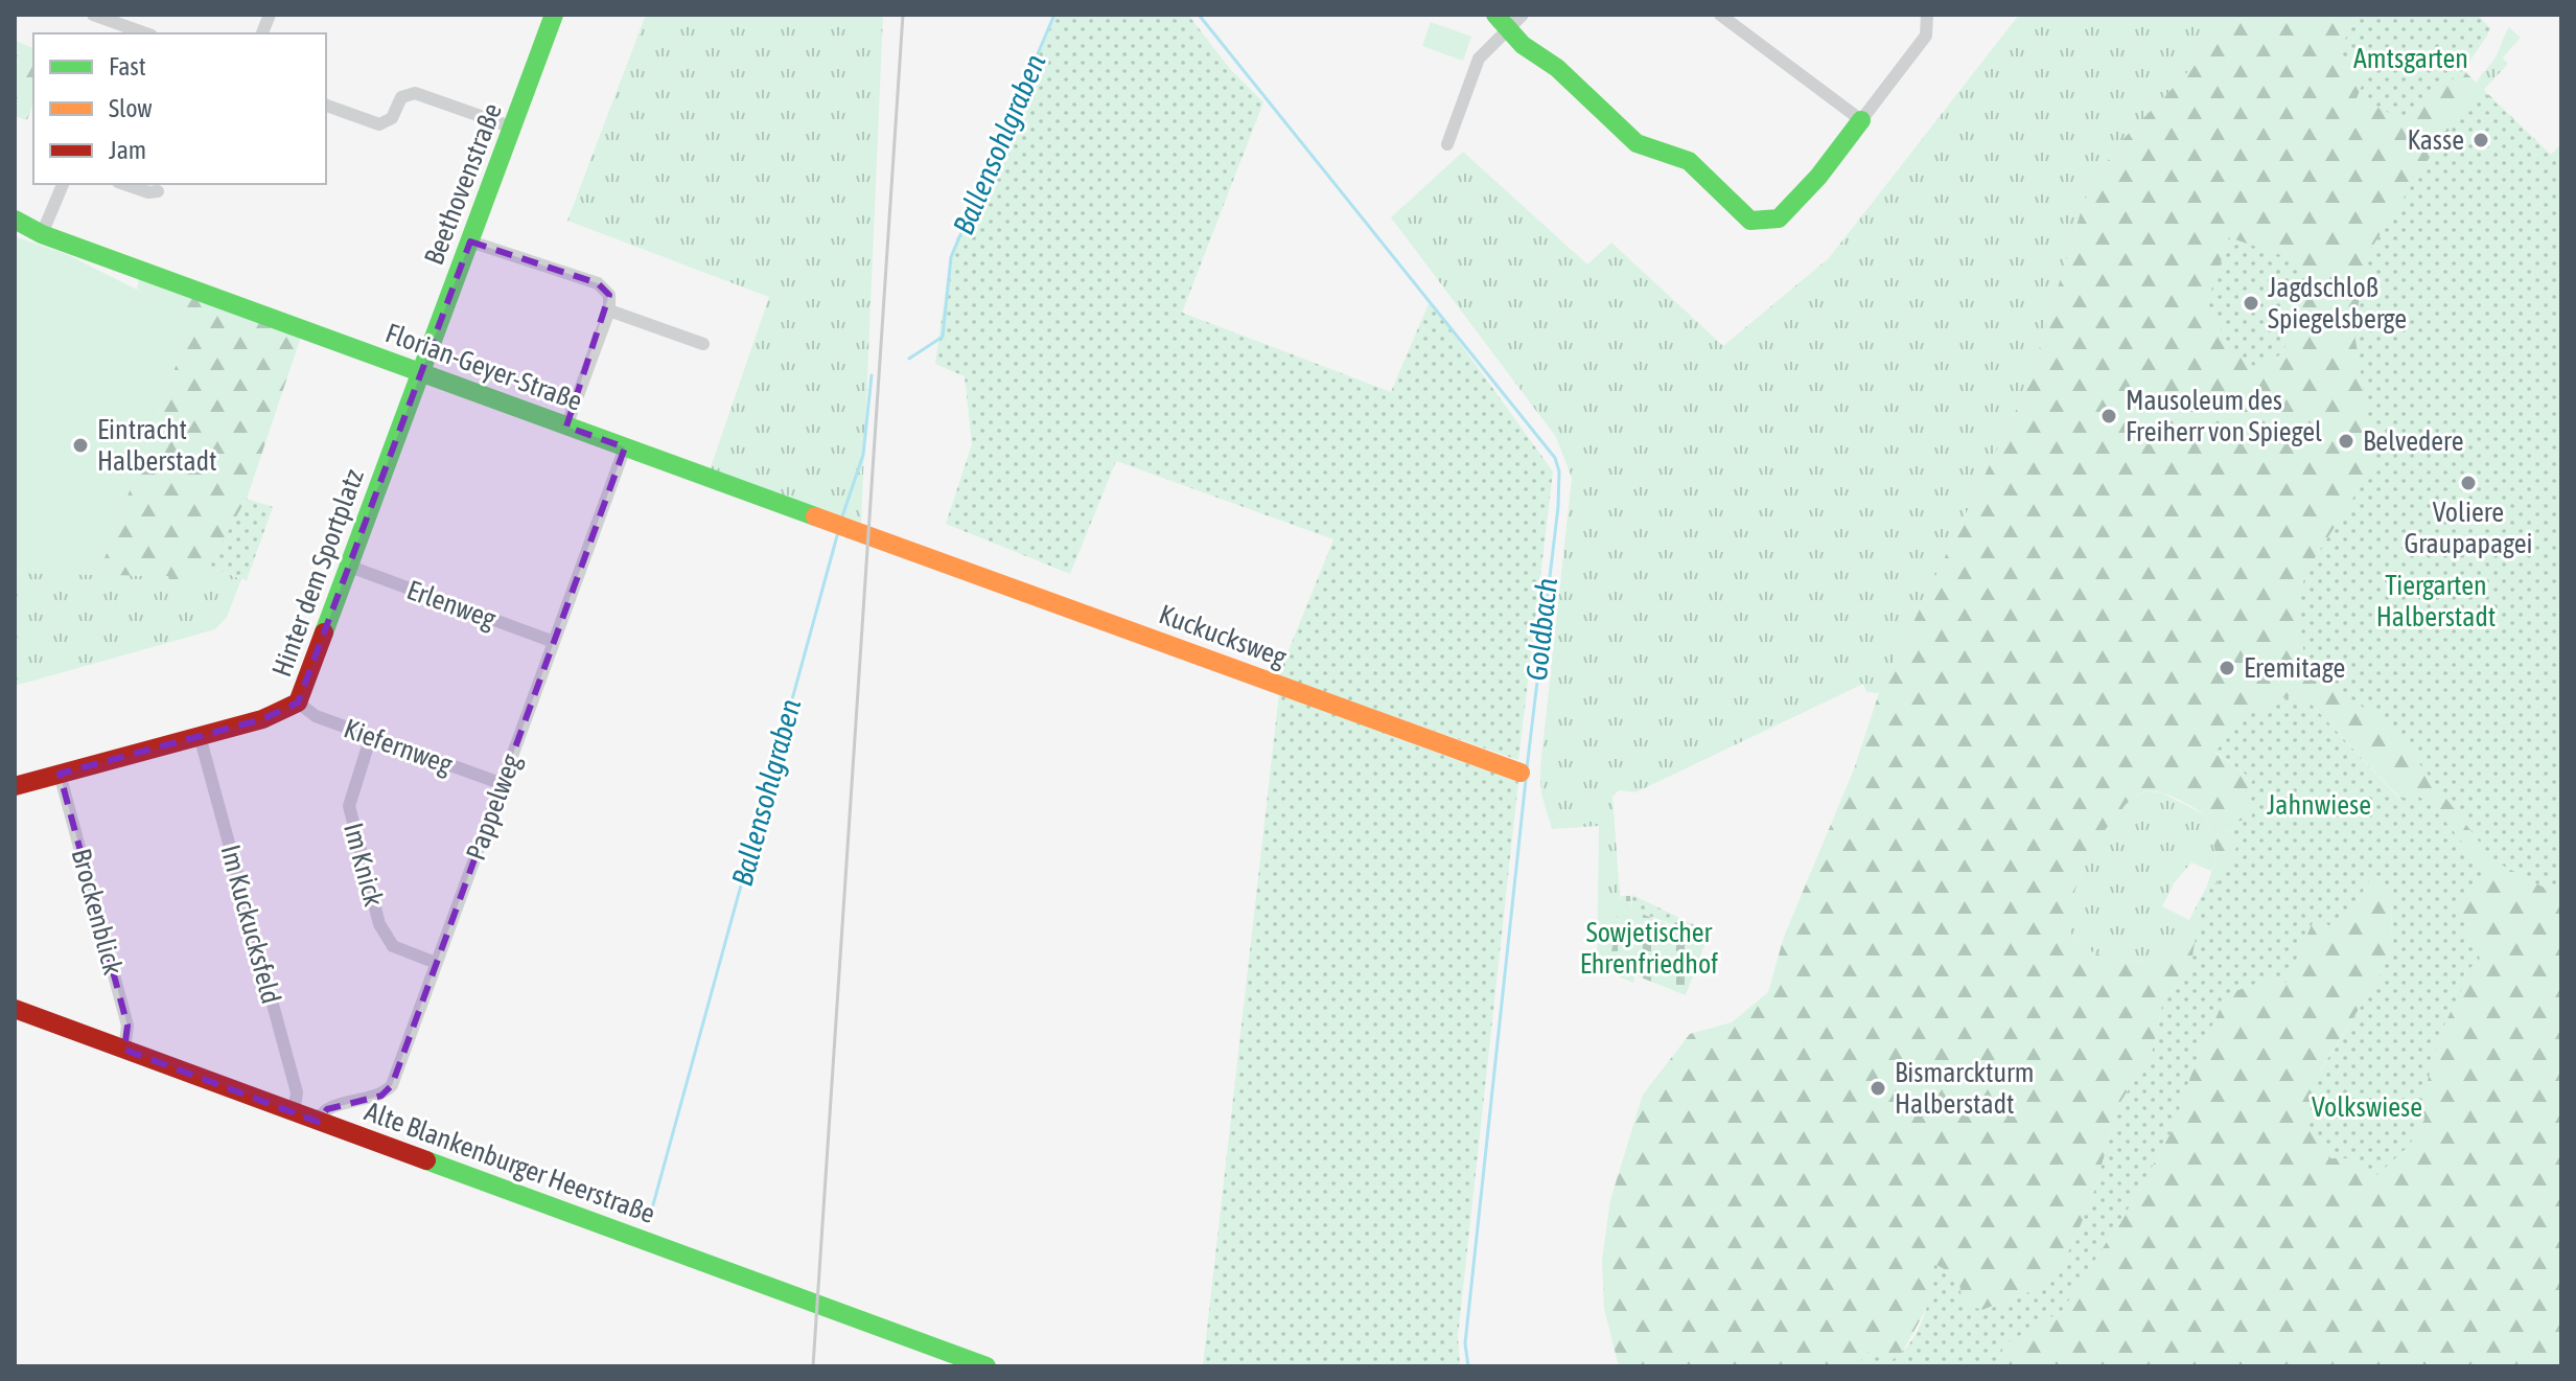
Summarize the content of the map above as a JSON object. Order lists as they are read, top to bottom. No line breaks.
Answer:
{"streets":{"street":["Beethovenstraße","Florian-Geyer-Straße","Hinter dem Sportplatz","Erlenweg","Kuckucksweg","Kiefernweg","Pappelweg","Im Knick","Brockenblick","Im Kuckucksfeld","Alte Blankenburger Heerstraße"]},"crossings":[["Beethovenstraße","Florian-Geyer-Straße"],["Beethovenstraße","Hinter dem Sportplatz"],["Florian-Geyer-Straße","Hinter dem Sportplatz"],["Florian-Geyer-Straße","Kuckucksweg"],["Florian-Geyer-Straße","Pappelweg"],["Hinter dem Sportplatz","Erlenweg"],["Hinter dem Sportplatz","Kiefernweg"],["Hinter dem Sportplatz","Brockenblick"],["Hinter dem Sportplatz","Im Kuckucksfeld"],["Erlenweg","Pappelweg"],["Kiefernweg","Pappelweg"],["Kiefernweg","Im Knick"],["Pappelweg","Im Knick"],["Pappelweg","Alte Blankenburger Heerstraße"],["Brockenblick","Alte Blankenburger Heerstraße"],["Im Kuckucksfeld","Alte Blankenburger Heerstraße"]],"water":["Ballensohlgraben","Goldbach"],"parks":["Amtsgarten","Tiergarten Halberstadt","Jahnwiese","Sowjetischer Ehrenfriedhof","Volkswiese"],"places":["Kasse","Jagdschloß Spiegelsberge","Mausoleum des Freiherr von Spiegel","Belvedere","Eintracht Halberstadt","Voliere Graupapagei","Eremitage","Bismarckturm Halberstadt"],"legend":["Fast","Slow","Jam"]}
